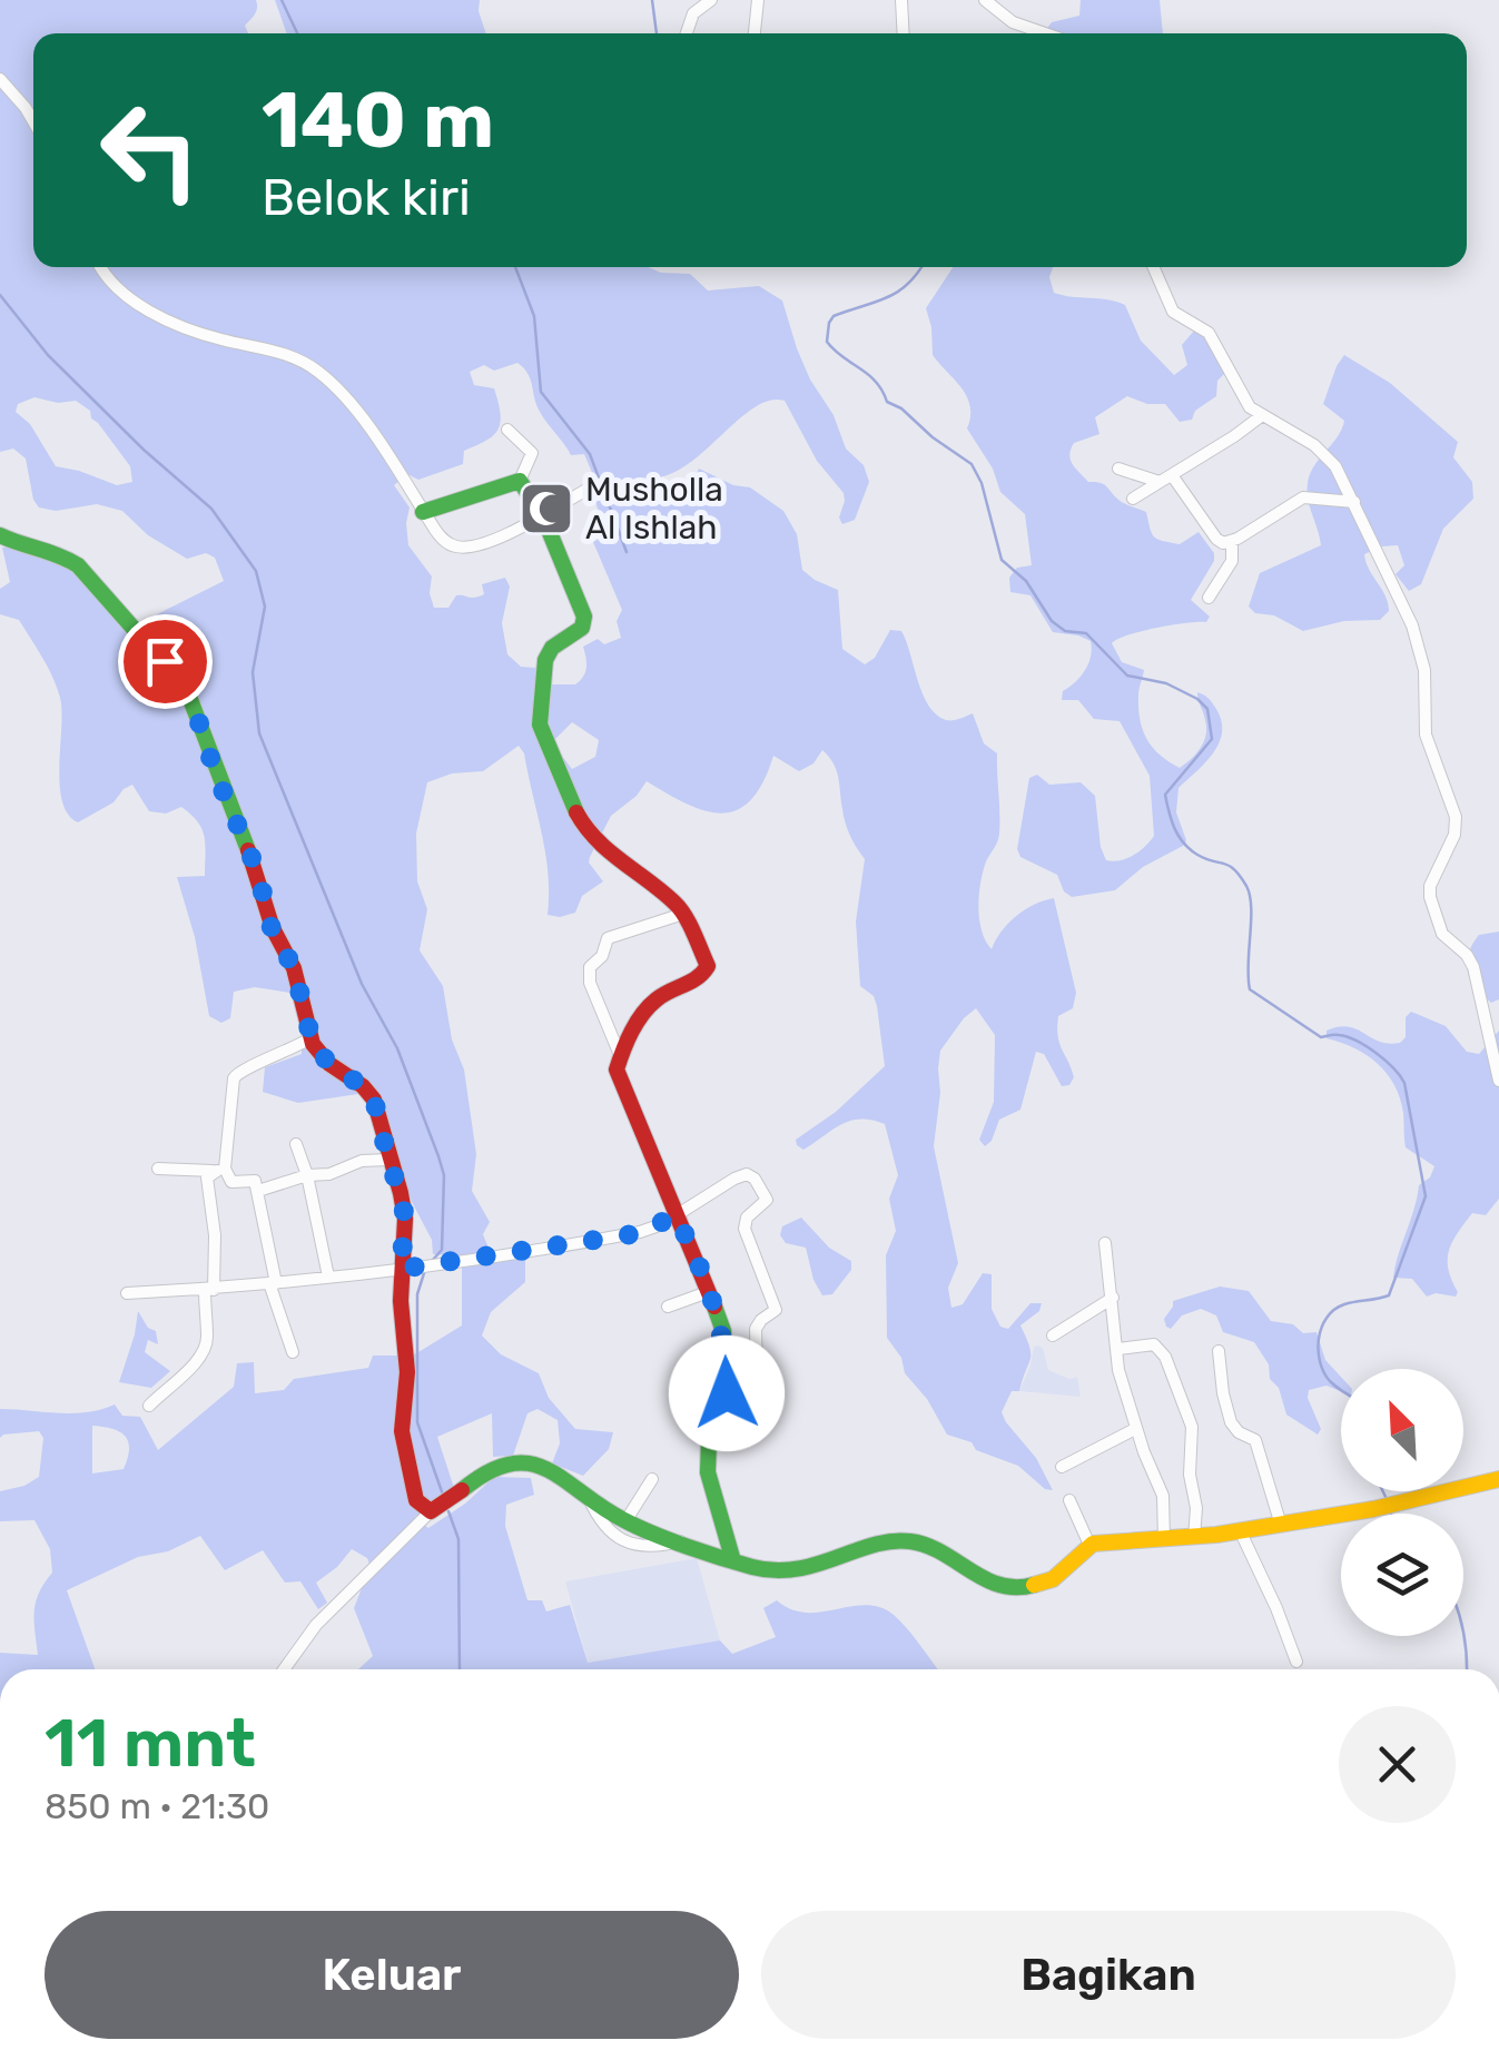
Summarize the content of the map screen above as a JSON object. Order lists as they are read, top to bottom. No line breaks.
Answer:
{"places":{"mosque":["Musholla Al Ishlah"]},"north":"top left","page":{"turn":["140 m","Belok kiri"],"heading":["11 mnt","850 m · 21:30"],"buttons":["Keluar","Bagikan"]}}
